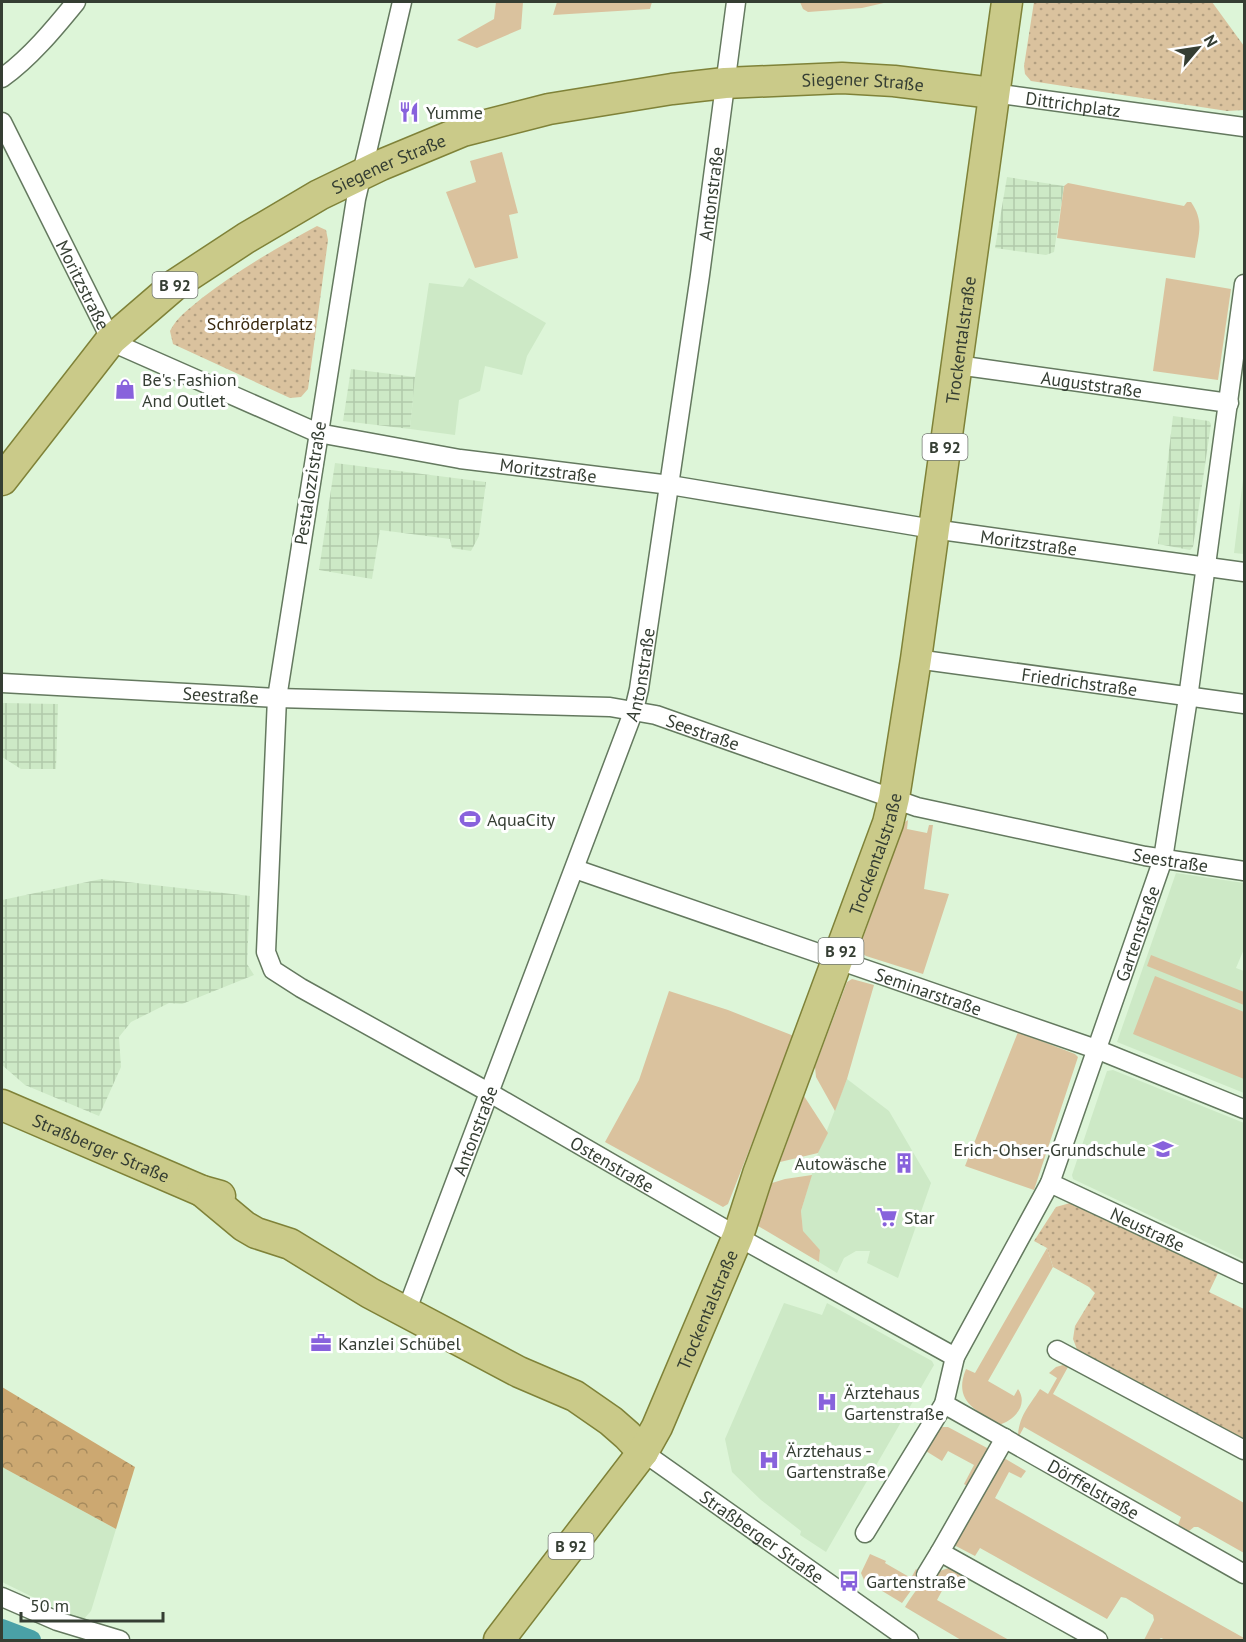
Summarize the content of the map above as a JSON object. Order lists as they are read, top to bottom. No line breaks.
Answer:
{"streets":{"main road":["Siegener Straße","B 92","Trockentalstraße","Straßberger Straße"],"street":["Dittrichplatz","Antonstraße","Moritzstraße","Auguststraße","Pestalozzistraße","Friedrichstraße","Seestraße","Gartenstraße","Seminarstraße","Ostenstraße","Neustraße","Dörffelstraße"]},"crossings":[["Siegener Straße","Dittrichplatz"],["Siegener Straße","Antonstraße"],["Siegener Straße","Moritzstraße"],["Siegener Straße","B 92"],["Siegener Straße","Trockentalstraße"],["Siegener Straße","Pestalozzistraße"],["Dittrichplatz","B 92"],["Dittrichplatz","Trockentalstraße"],["Antonstraße","Moritzstraße"],["Antonstraße","Seestraße"],["Antonstraße","Seminarstraße"],["Antonstraße","Straßberger Straße"],["Antonstraße","Ostenstraße"],["Moritzstraße","Trockentalstraße"],["Moritzstraße","Pestalozzistraße"],["Moritzstraße","Gartenstraße"],["B 92","Trockentalstraße"],["Trockentalstraße","Auguststraße"],["Trockentalstraße","Friedrichstraße"],["Trockentalstraße","Seestraße"],["Trockentalstraße","Seminarstraße"],["Trockentalstraße","Straßberger Straße"],["Trockentalstraße","Ostenstraße"],["Auguststraße","Gartenstraße"],["Pestalozzistraße","Seestraße"],["Pestalozzistraße","Ostenstraße"],["Friedrichstraße","Gartenstraße"],["Seestraße","Gartenstraße"],["Gartenstraße","Seminarstraße"],["Gartenstraße","Ostenstraße"],["Gartenstraße","Neustraße"],["Gartenstraße","Dörffelstraße"]],"parks":["Schröderplatz"],"places":{"restaurant":["Yumme"],"shop":["Be's Fashion And Outlet"],"sports":["AquaCity"],"school or university":["Erich-Ohser-Grundschule"],"building":["Autowäsche"],"supermarket":["Star"],"office":["Kanzlei Schübel"],"hospital":["Ärztehaus Gartenstraße","Ärztehaus - Gartenstraße"],"bus stop":["Gartenstraße"]},"scale_bar":"50 m","north":"top right"}
